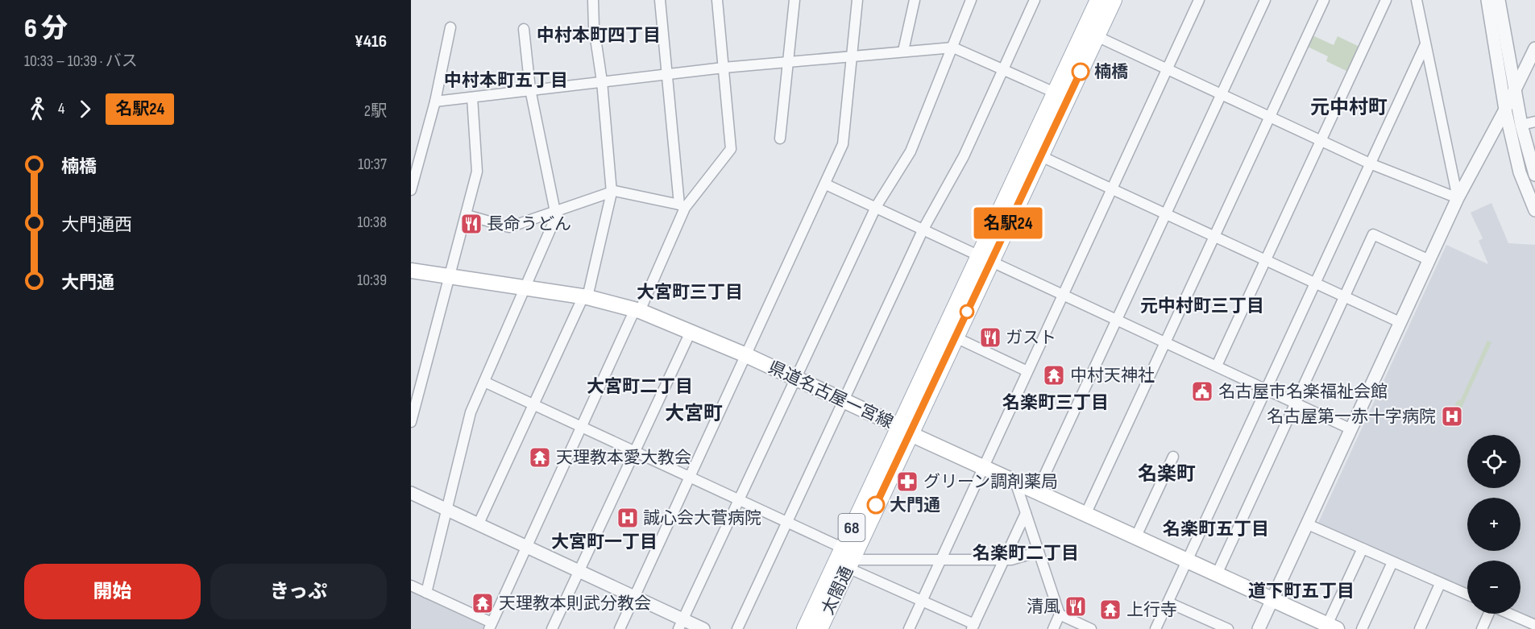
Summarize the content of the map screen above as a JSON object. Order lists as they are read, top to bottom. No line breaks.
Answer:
{"streets":{"main road":["県道名古屋一宮線","68","太閤通"]},"crossings":[["県道名古屋一宮線","太閤通"]],"districts":["中村本町四丁目","中村本町五丁目","元中村町","大宮町三丁目","元中村町三丁目","大宮町二丁目","名楽町三丁目","大宮町","名楽町","名楽町五丁目","大宮町一丁目","名楽町二丁目","道下町五丁目"],"places":{"other":["楠橋","大門通"],"restaurant":["長命うどん","ガスト","清風"],"temple":["中村天神社","天理教本愛大教会","天理教本則武分教会","上行寺"],"public building":["名古屋市名楽福祉会館"],"hospital":["名古屋第一赤十字病院","誠心会大菅病院"],"pharmacy":["グリーン調剤薬局"]},"lines":["bus line 名駅24"],"page":{"heading":["6 分","10:33 – 10:39 · バス","¥416"],"on_map":"名駅24","legs":["4","名駅24","2駅"],"list":[{"name":"楠橋","value":"10:37"},{"name":"大門通西","value":"10:38"},{"name":"大門通","value":"10:39"}],"map_buttons":["+","−"],"buttons":["開始","きっぷ"]}}
